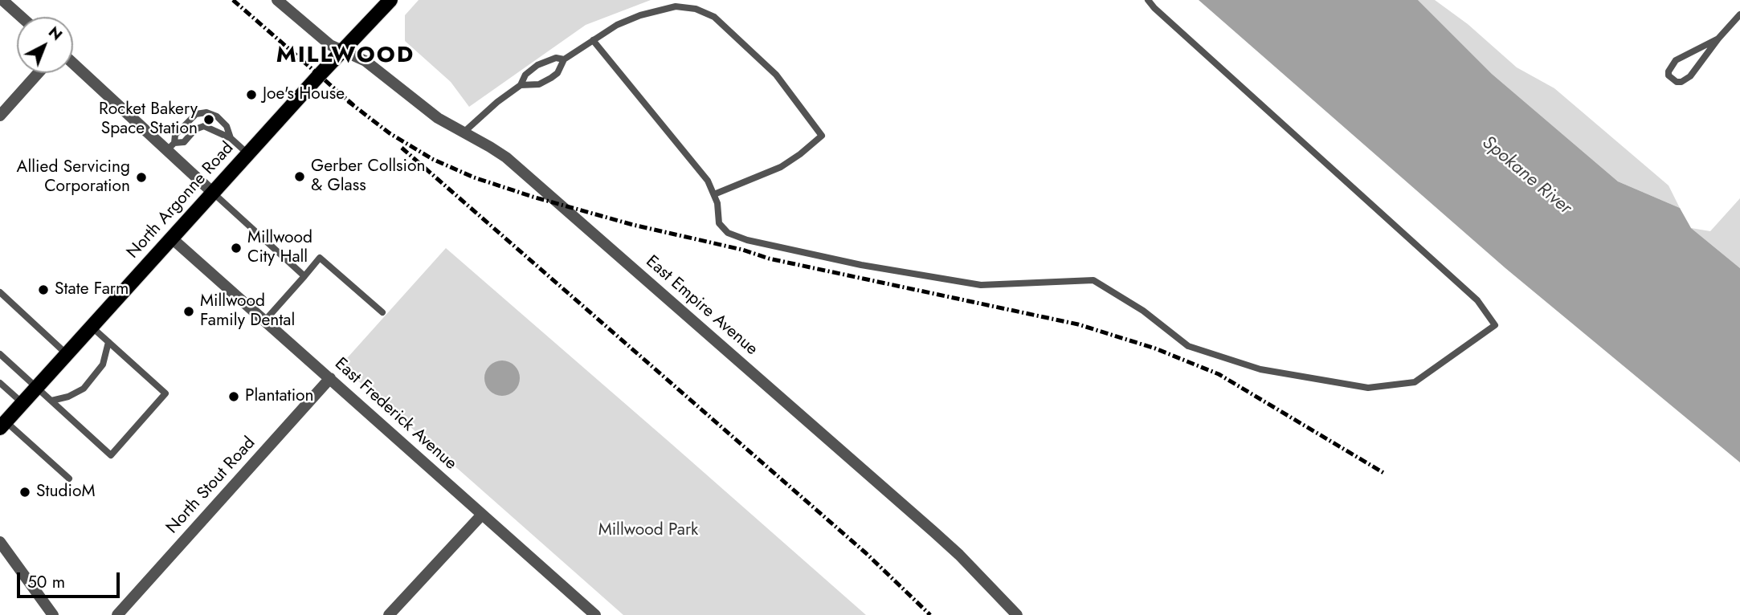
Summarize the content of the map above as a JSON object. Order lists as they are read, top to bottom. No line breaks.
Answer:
{"streets":{"main road":["North Argonne Road"],"street":["East Empire Avenue","East Frederick Avenue","North Stout Road"]},"crossings":[["North Argonne Road","East Empire Avenue"],["North Argonne Road","East Frederick Avenue"],["East Frederick Avenue","North Stout Road"]],"districts":["MILLWOOD"],"water":["Spokane River"],"parks":["Millwood Park"],"places":["Joe's House","Rocket Bakery Space Station","Gerber Collsion & Glass","Allied Servicing Corporation","Millwood City Hall","State Farm","Millwood Family Dental","Plantation","StudioM"],"scale_bar":"50 m","north":"top right"}
